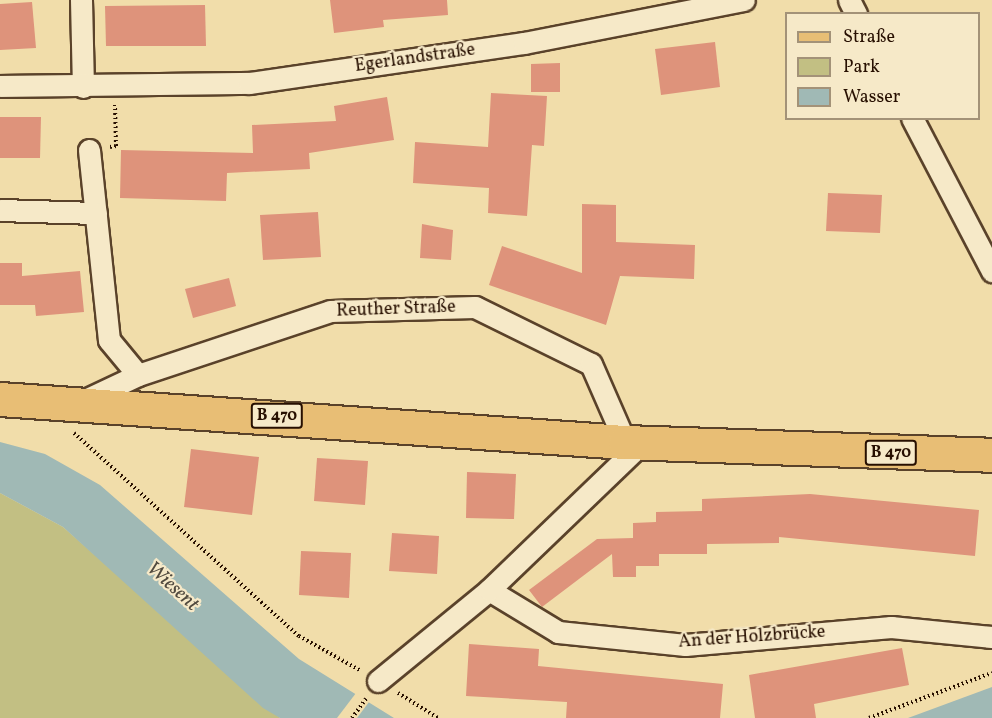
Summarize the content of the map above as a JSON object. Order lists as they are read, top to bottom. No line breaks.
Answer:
{"streets":{"main road":["Reuther Straße","B 470"],"street":["Egerlandstraße","An der Holzbrücke"]},"water":["Wiesent"],"legend":["Straße","Park","Wasser"]}
